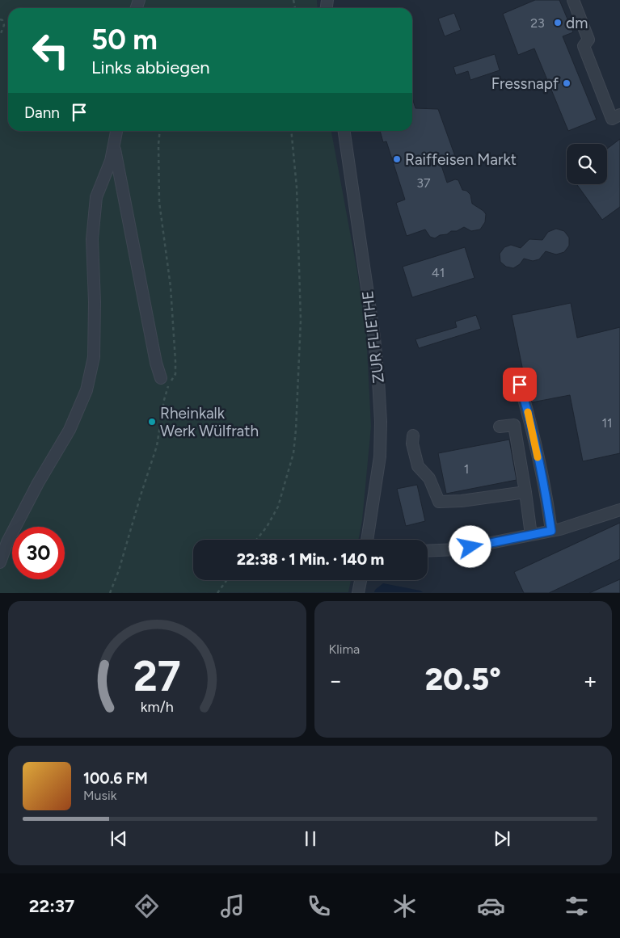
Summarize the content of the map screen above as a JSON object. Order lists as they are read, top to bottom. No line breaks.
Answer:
{"streets":{"street":["ZUR FLIETHE"]},"places":["dm","Fressnapf","Raiffeisen Markt","Rheinkalk Werk Wülfrath"],"house_numbers":["23","37","41","11","1"],"page":{"turn":["50 m","Links abbiegen"],"then":"Dann","limit":"30","trip":"22:38 · 1 Min. · 140 m","tile":"Klima","heat":["−","20.5°","+"],"song":["100.6 FM","Musik"],"tabs":"22:37","gauge":["27","km/h"]}}
